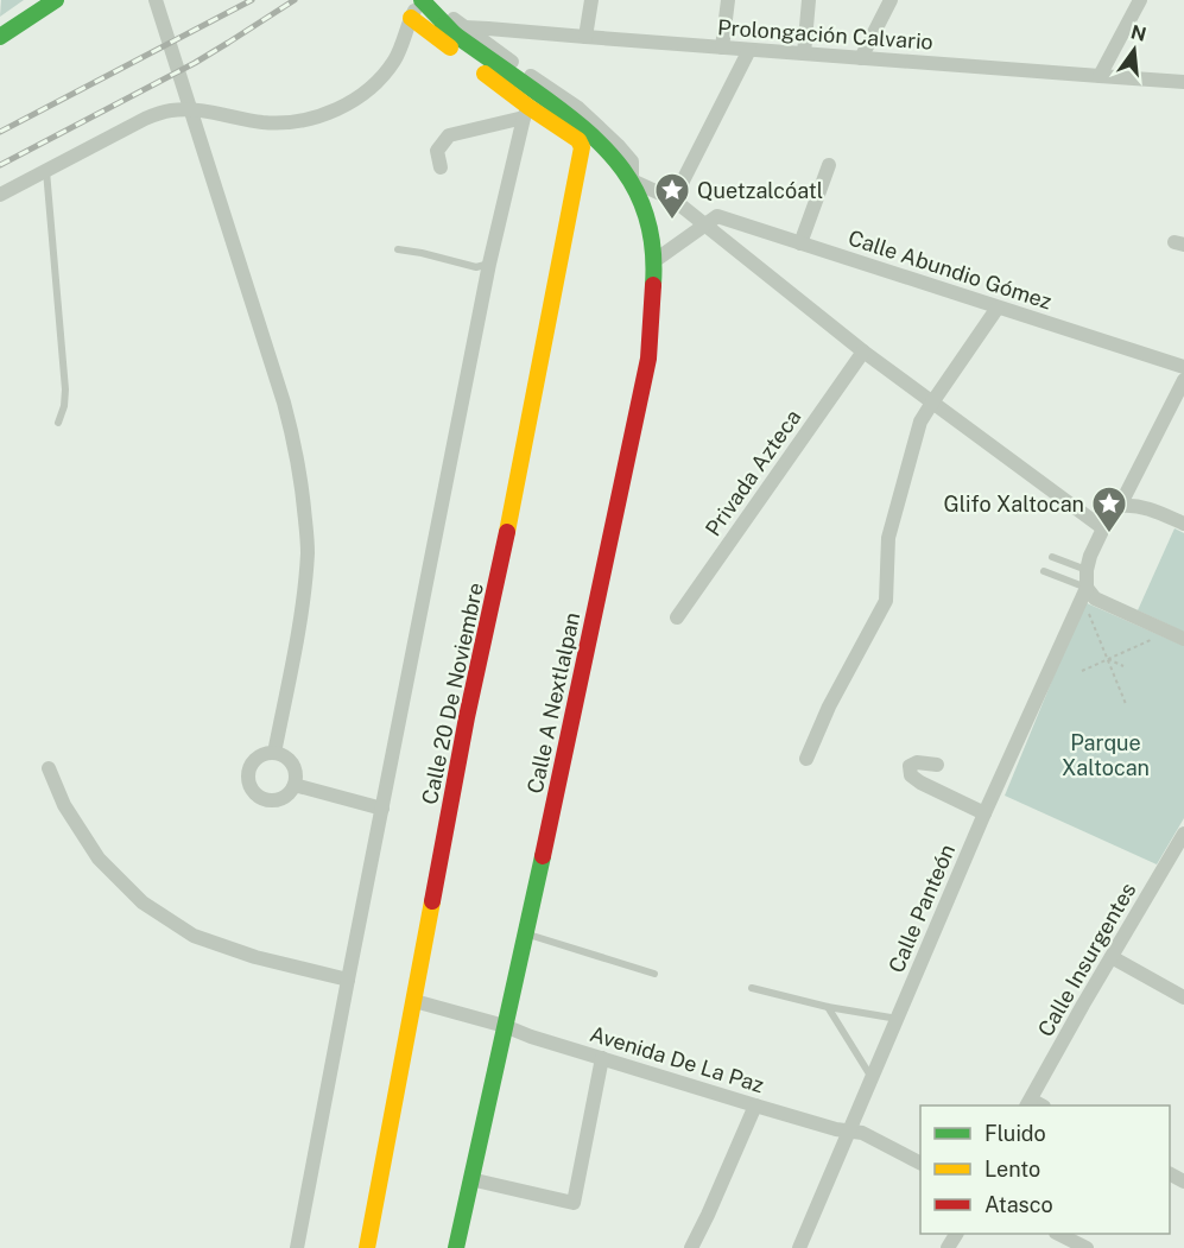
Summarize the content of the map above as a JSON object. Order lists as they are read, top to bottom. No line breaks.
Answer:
{"streets":{"main road":["Calle 20 De Noviembre","Calle A Nextlalpan"],"street":["Prolongación Calvario","Calle Abundio Gómez","Privada Azteca","Calle Panteón","Calle Insurgentes","Avenida De La Paz"]},"crossings":[["Prolongación Calvario","Calle A Nextlalpan"],["Calle 20 De Noviembre","Avenida De La Paz"],["Calle A Nextlalpan","Avenida De La Paz"],["Calle Panteón","Avenida De La Paz"]],"parks":["Parque Xaltocan"],"places":{"place":["Quetzalcóatl","Glifo Xaltocan"]},"legend":["Fluido","Lento","Atasco"],"north":"top"}
